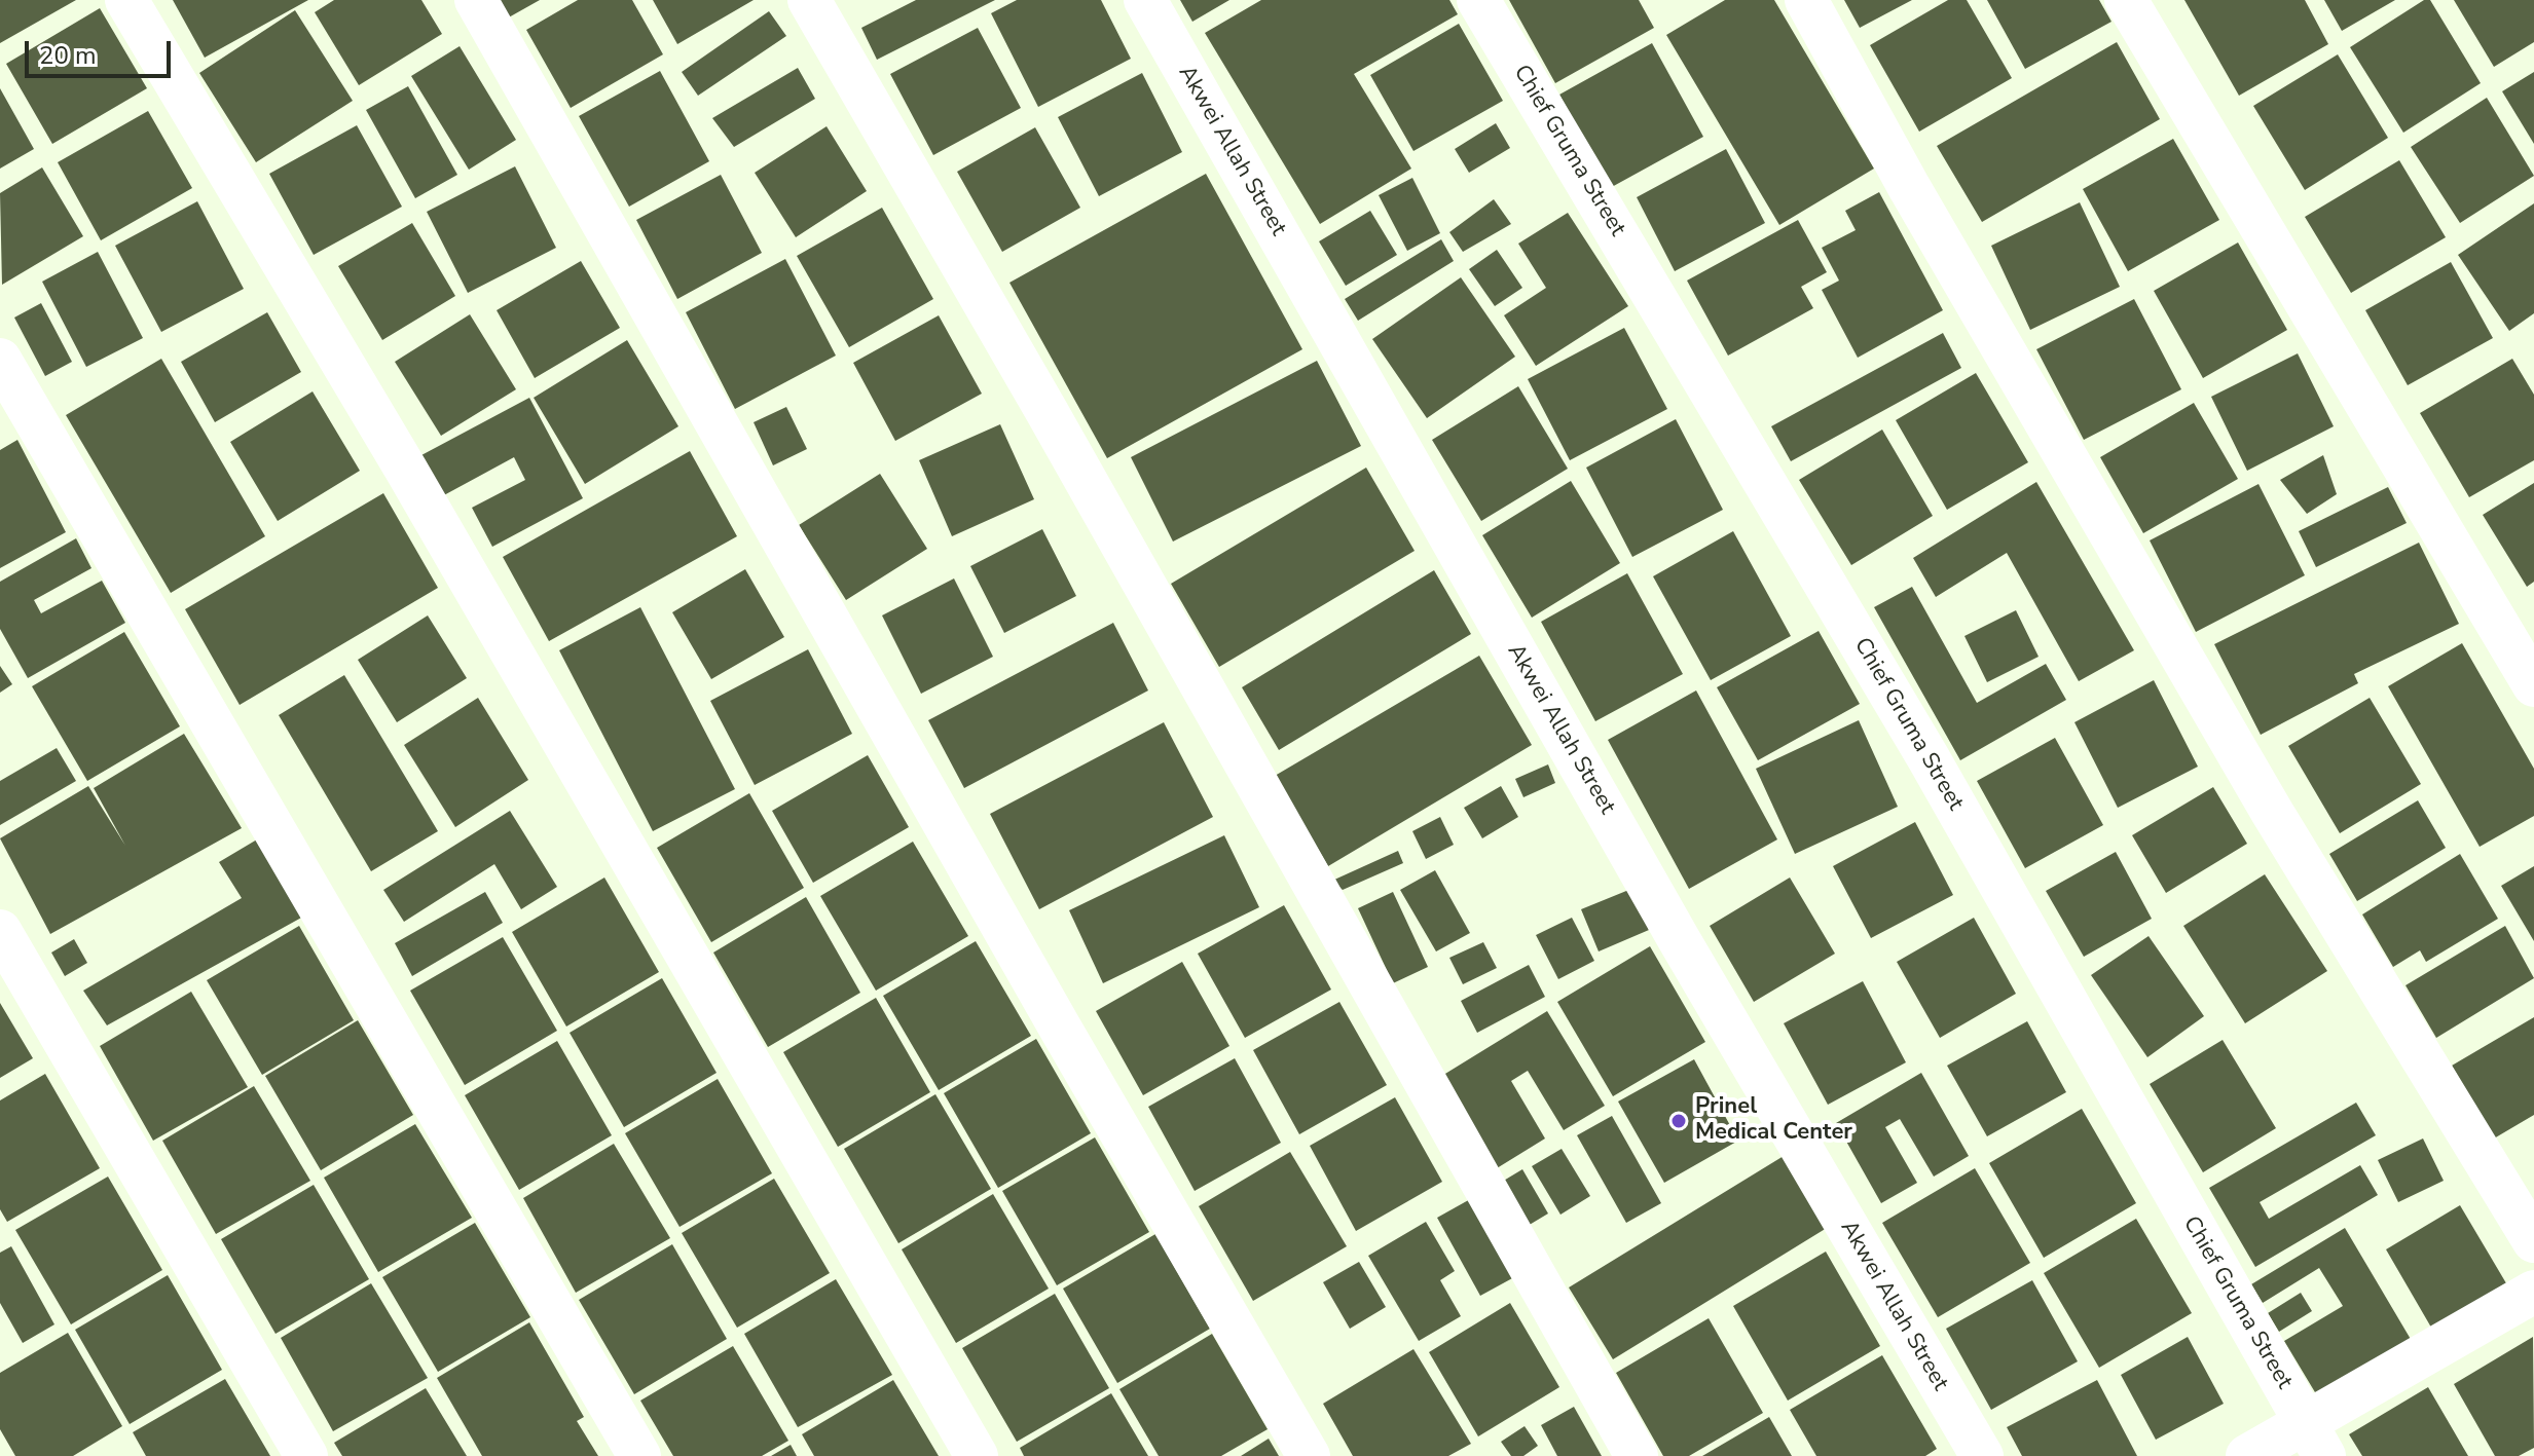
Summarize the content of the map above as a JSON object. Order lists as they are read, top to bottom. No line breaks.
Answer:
{"streets":{"street":["Akwei Allah Street","Chief Gruma Street"]},"places":["Prinel Medical Center"],"scale_bar":"20 m"}
